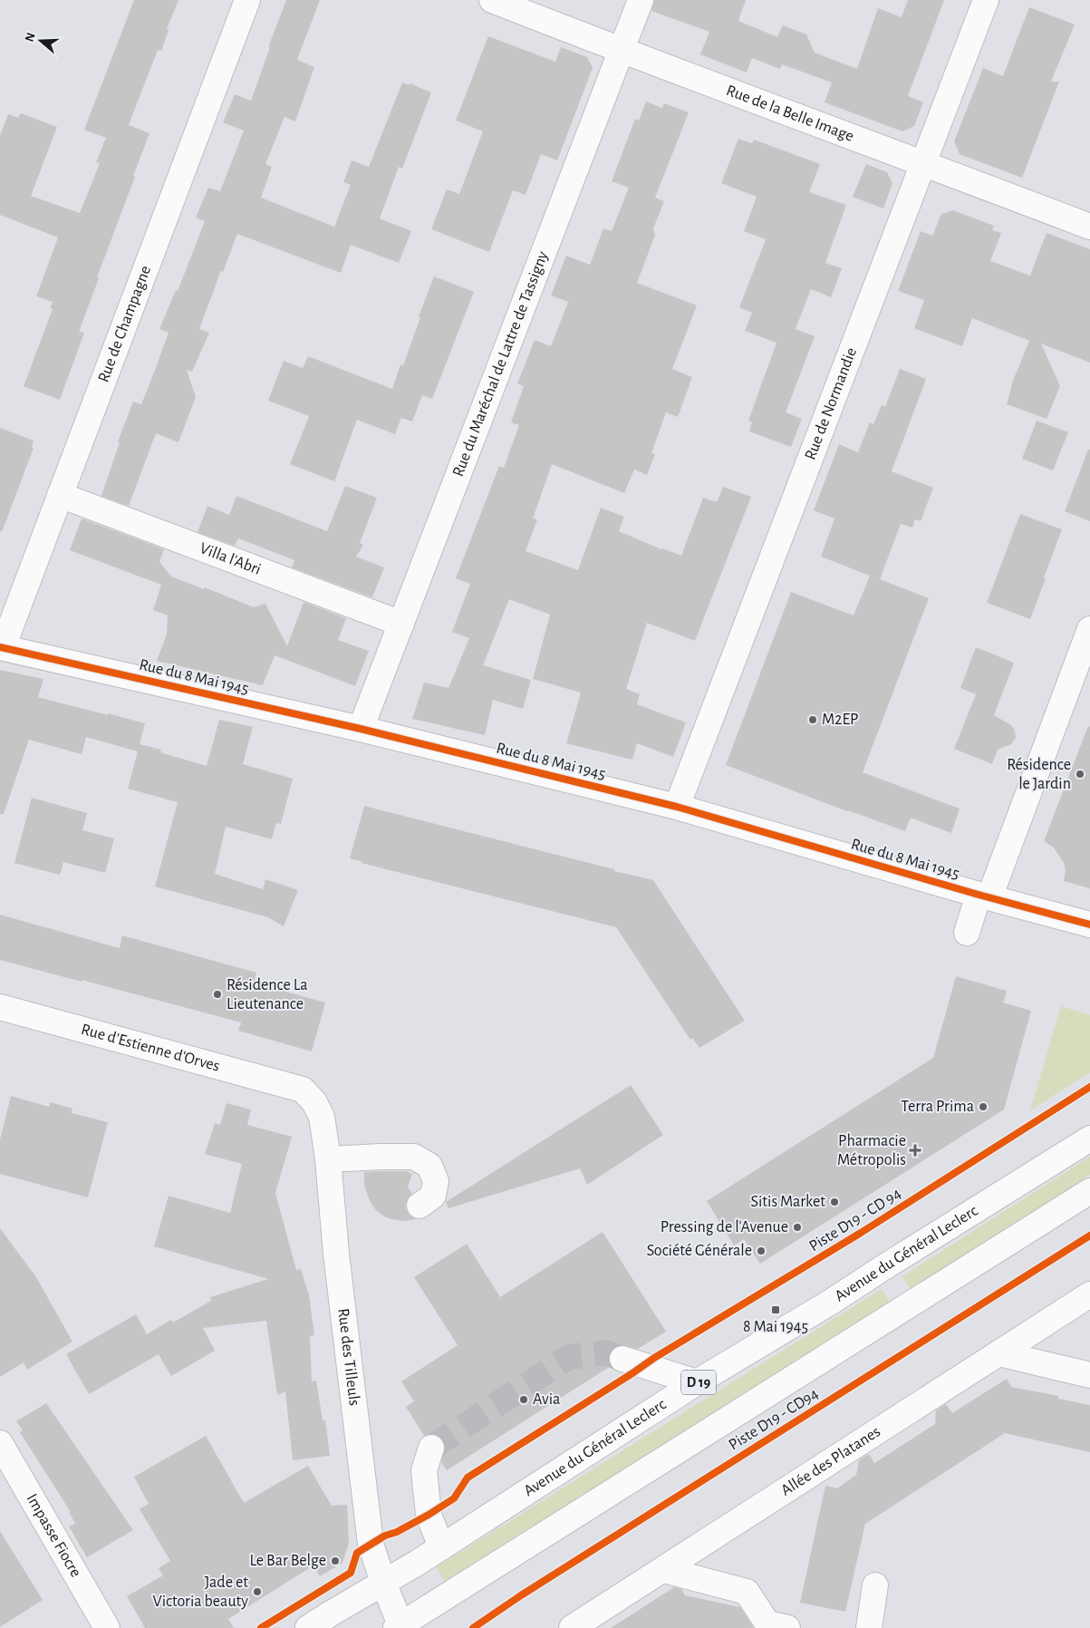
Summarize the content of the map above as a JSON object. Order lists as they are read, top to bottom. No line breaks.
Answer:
{"streets":{"street":["Rue de la Belle Image","Rue de Champagne","Rue du Maréchal de Lattre de Tassigny","Rue de Normandie","Villa l'Abri","Rue du 8 Mai 1945","Rue d'Estienne d'Orves","Avenue du Général Leclerc","Rue des Tilleuls","D 19","Allée des Platanes","Impasse Fiocre"],"cycle path":["Piste D19 - CD 94","Piste D19 - CD94"]},"crossings":[["Rue de la Belle Image","Rue du Maréchal de Lattre de Tassigny"],["Rue de la Belle Image","Rue de Normandie"],["Rue de Champagne","Villa l'Abri"],["Rue de Champagne","Rue du 8 Mai 1945"],["Rue du Maréchal de Lattre de Tassigny","Villa l'Abri"],["Rue du Maréchal de Lattre de Tassigny","Rue du 8 Mai 1945"],["Rue de Normandie","Rue du 8 Mai 1945"],["Rue d'Estienne d'Orves","Rue des Tilleuls"],["Avenue du Général Leclerc","Rue des Tilleuls"]],"places":{"other":["M2EP","Résidence le Jardin","Résidence La Lieutenance","Terra Prima","Sitis Market","Pressing de l'Avenue","Société Générale","Avia","Le Bar Belge","Jade et Victoria beauty"],"health":["Pharmacie Métropolis"],"transit":["8 Mai 1945"]},"north":"left"}
